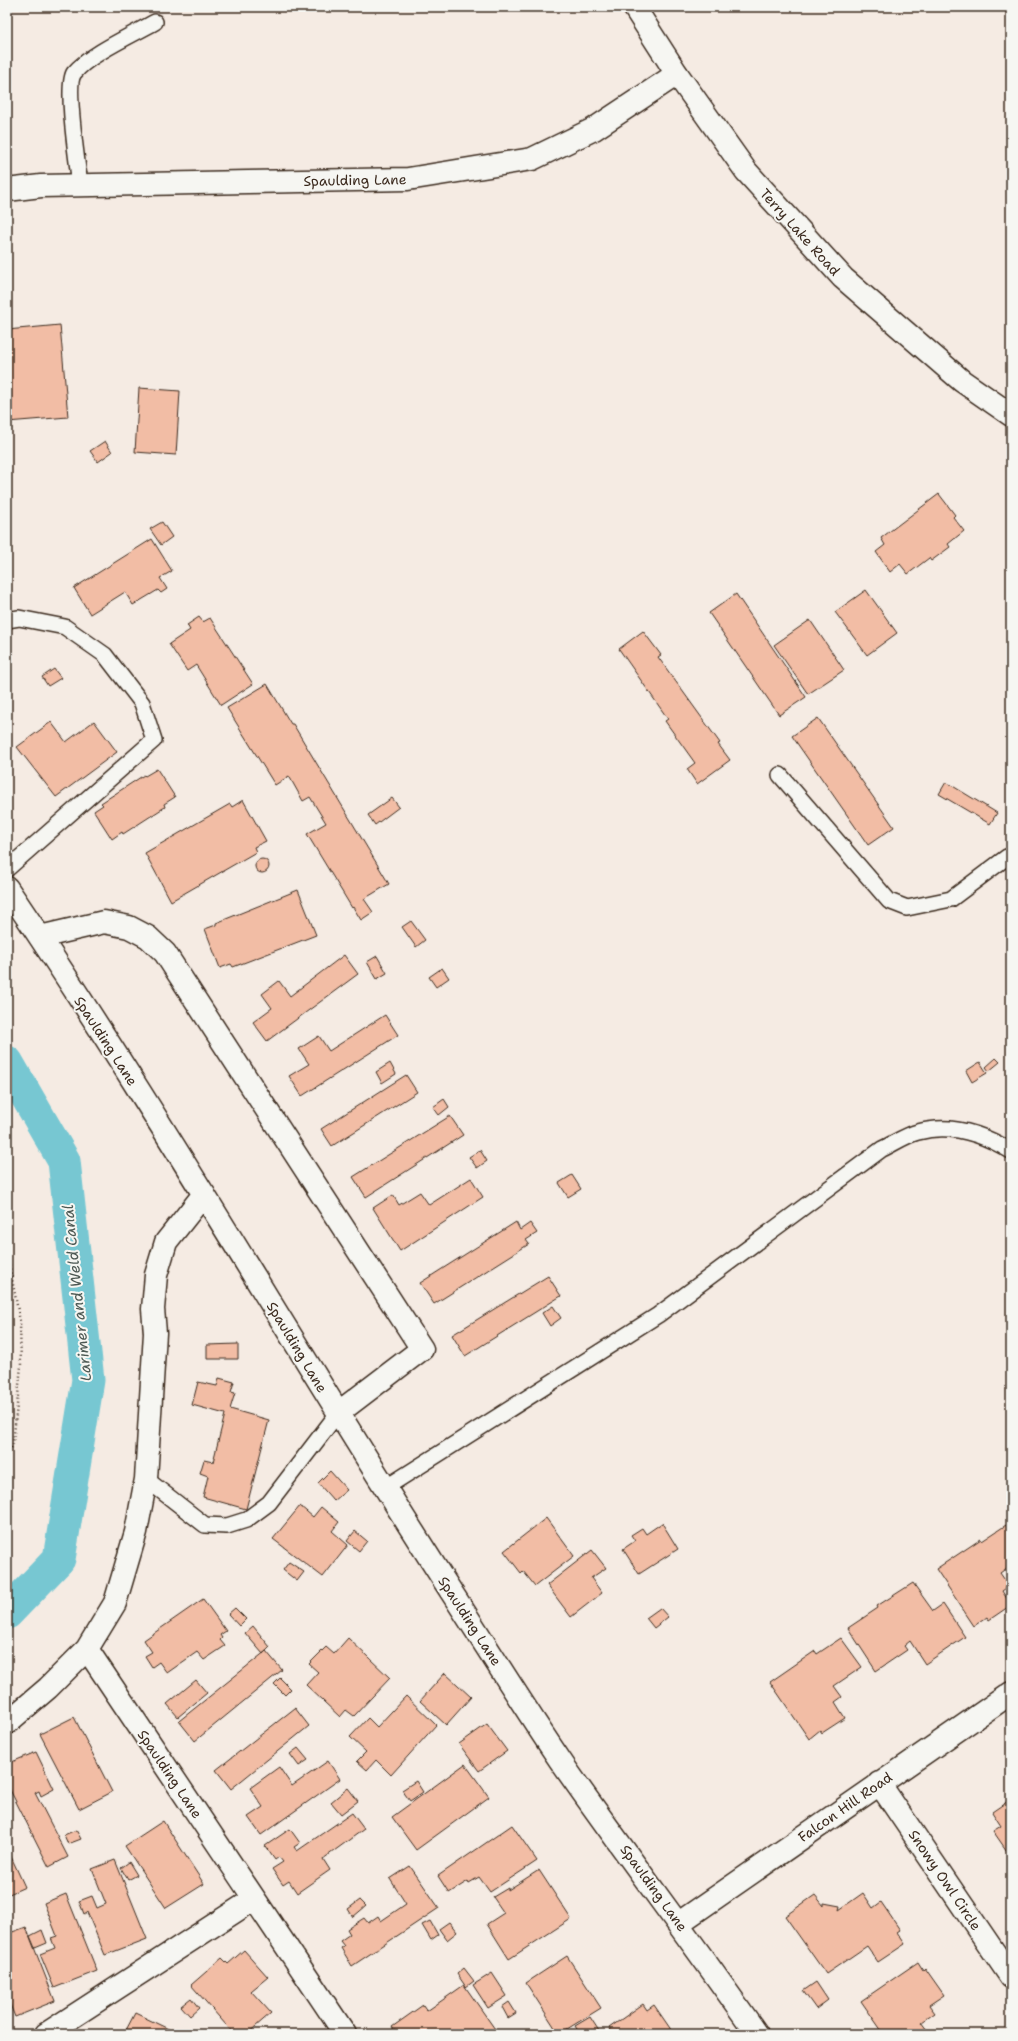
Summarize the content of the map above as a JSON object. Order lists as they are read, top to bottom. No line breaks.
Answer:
{"streets":{"street":["Spaulding Lane","Terry Lake Road","Falcon Hill Road","Snowy Owl Circle"]},"crossings":[["Spaulding Lane","Terry Lake Road"],["Spaulding Lane","Falcon Hill Road"],["Falcon Hill Road","Snowy Owl Circle"]],"water":["Larimer and Weld Canal"]}
